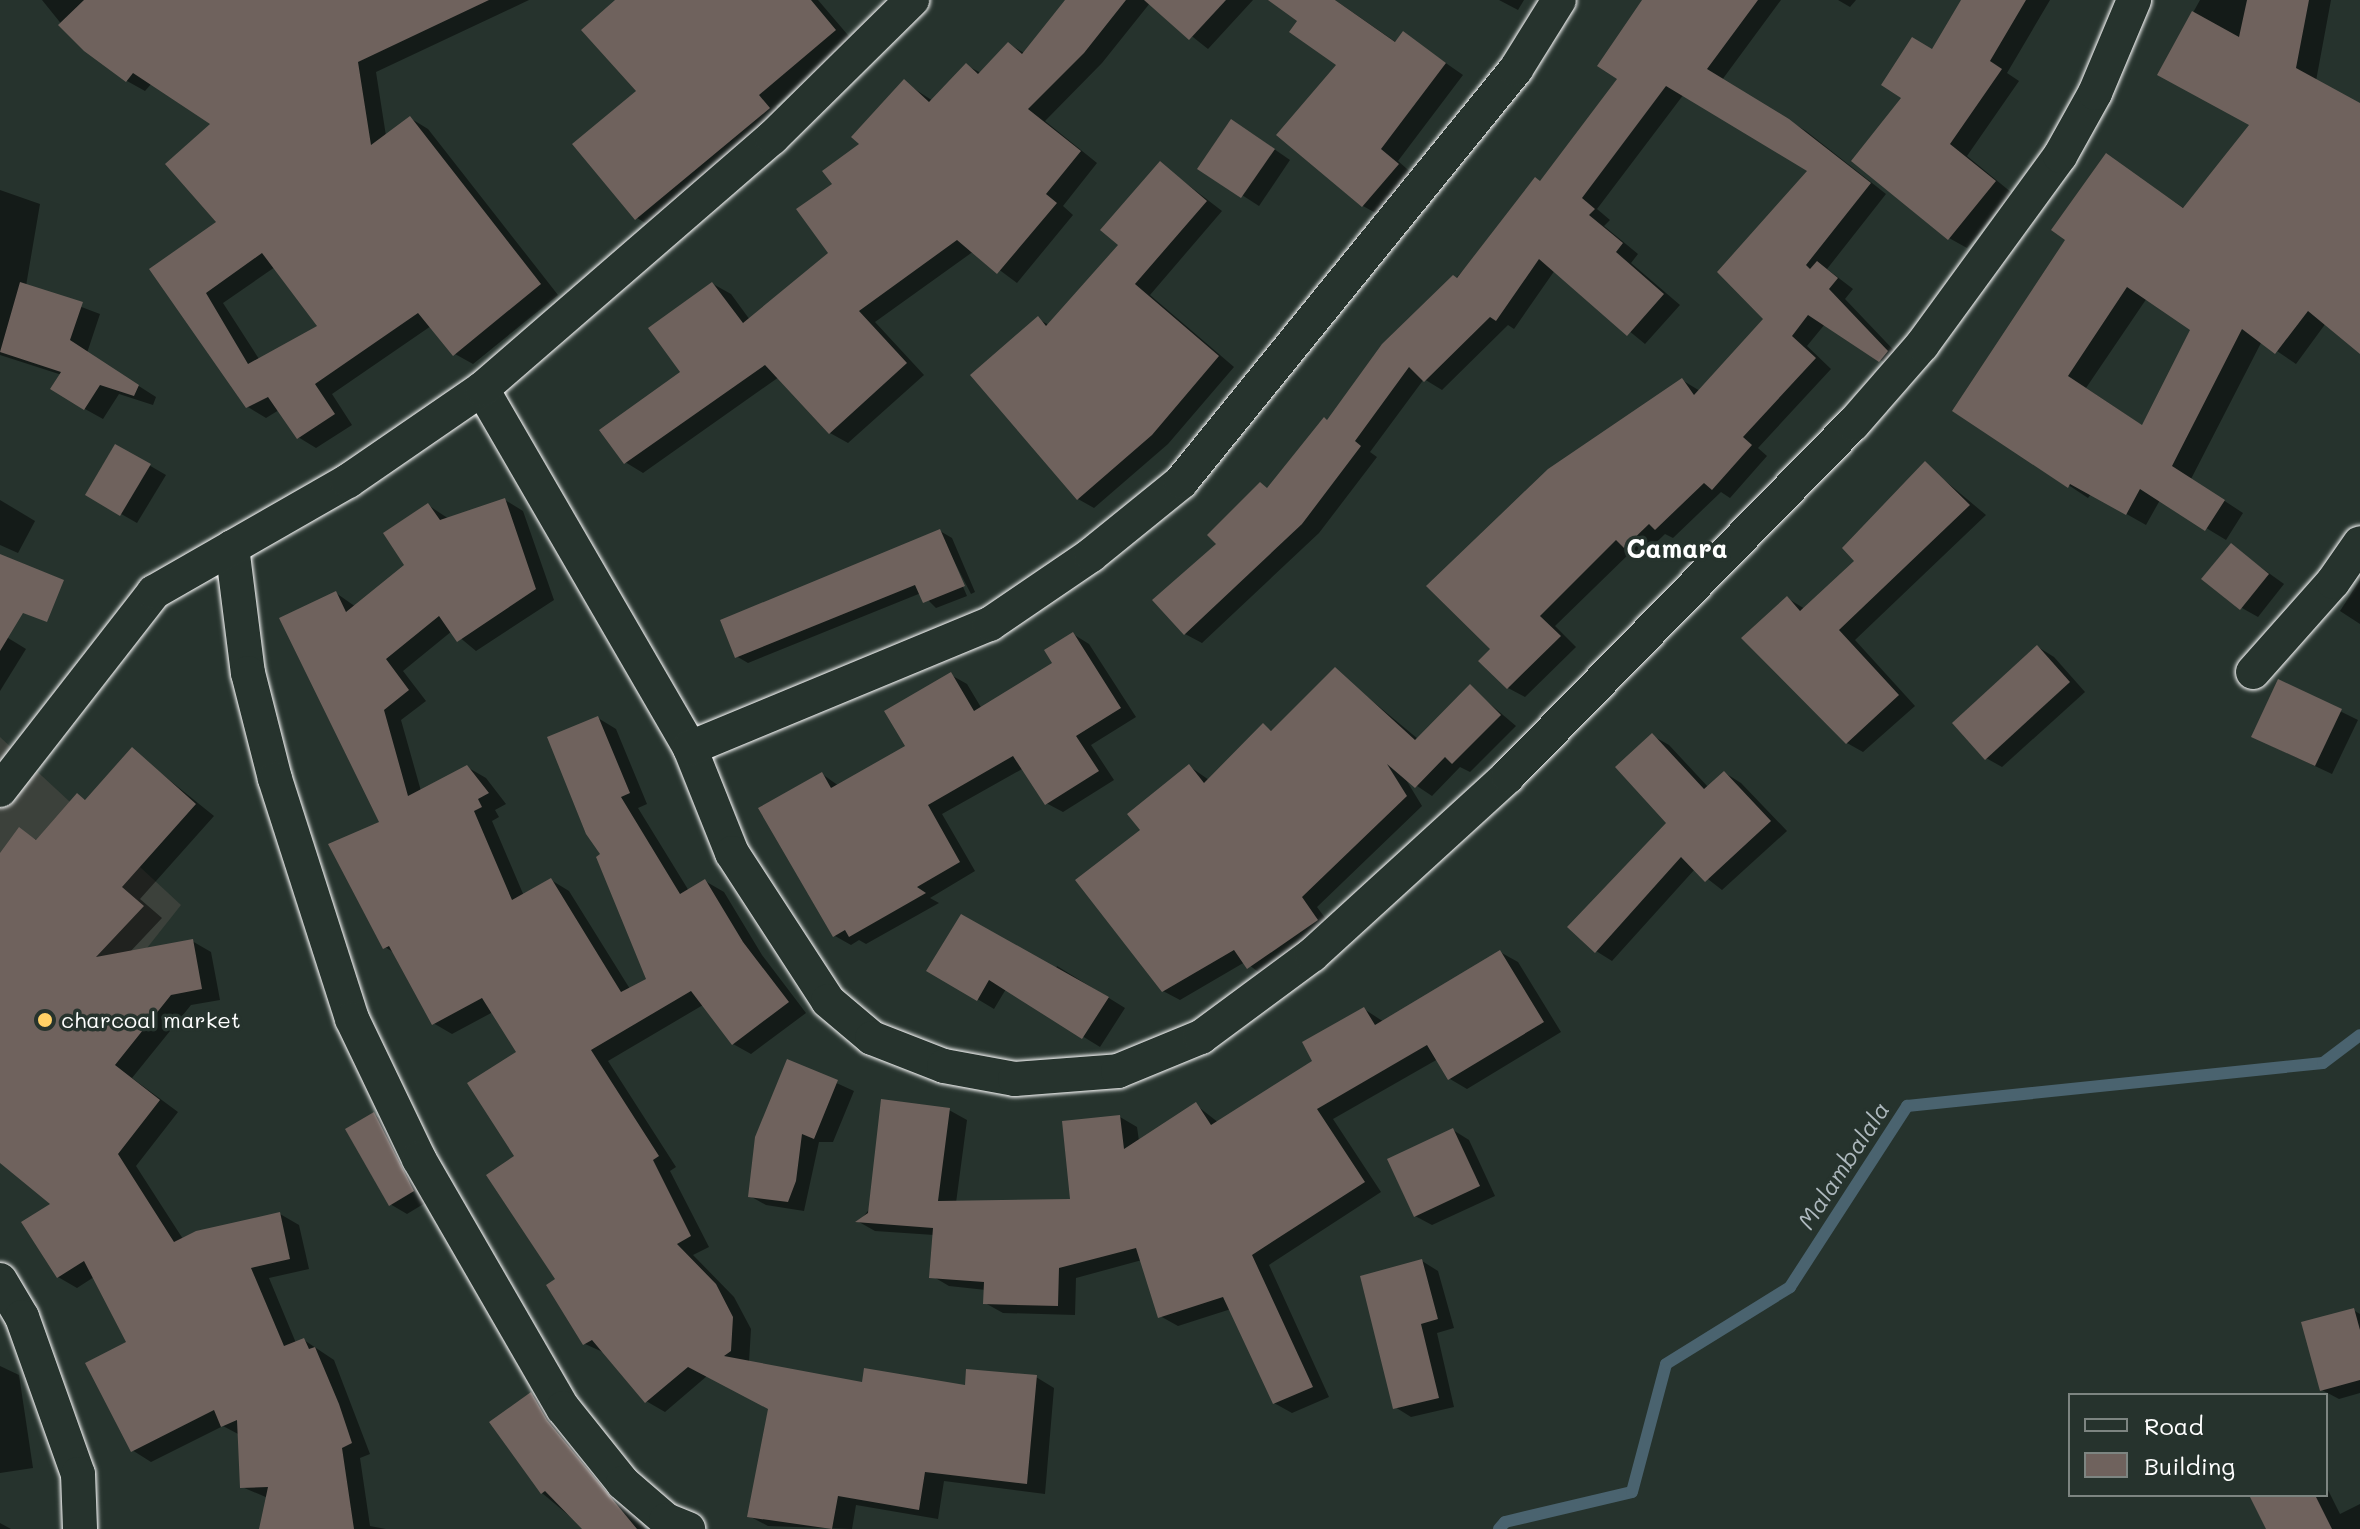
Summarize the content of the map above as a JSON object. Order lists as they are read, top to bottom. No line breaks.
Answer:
{"districts":["Camara"],"water":["Malambalala"],"places":["charcoal market"],"legend":["Road","Building"]}
